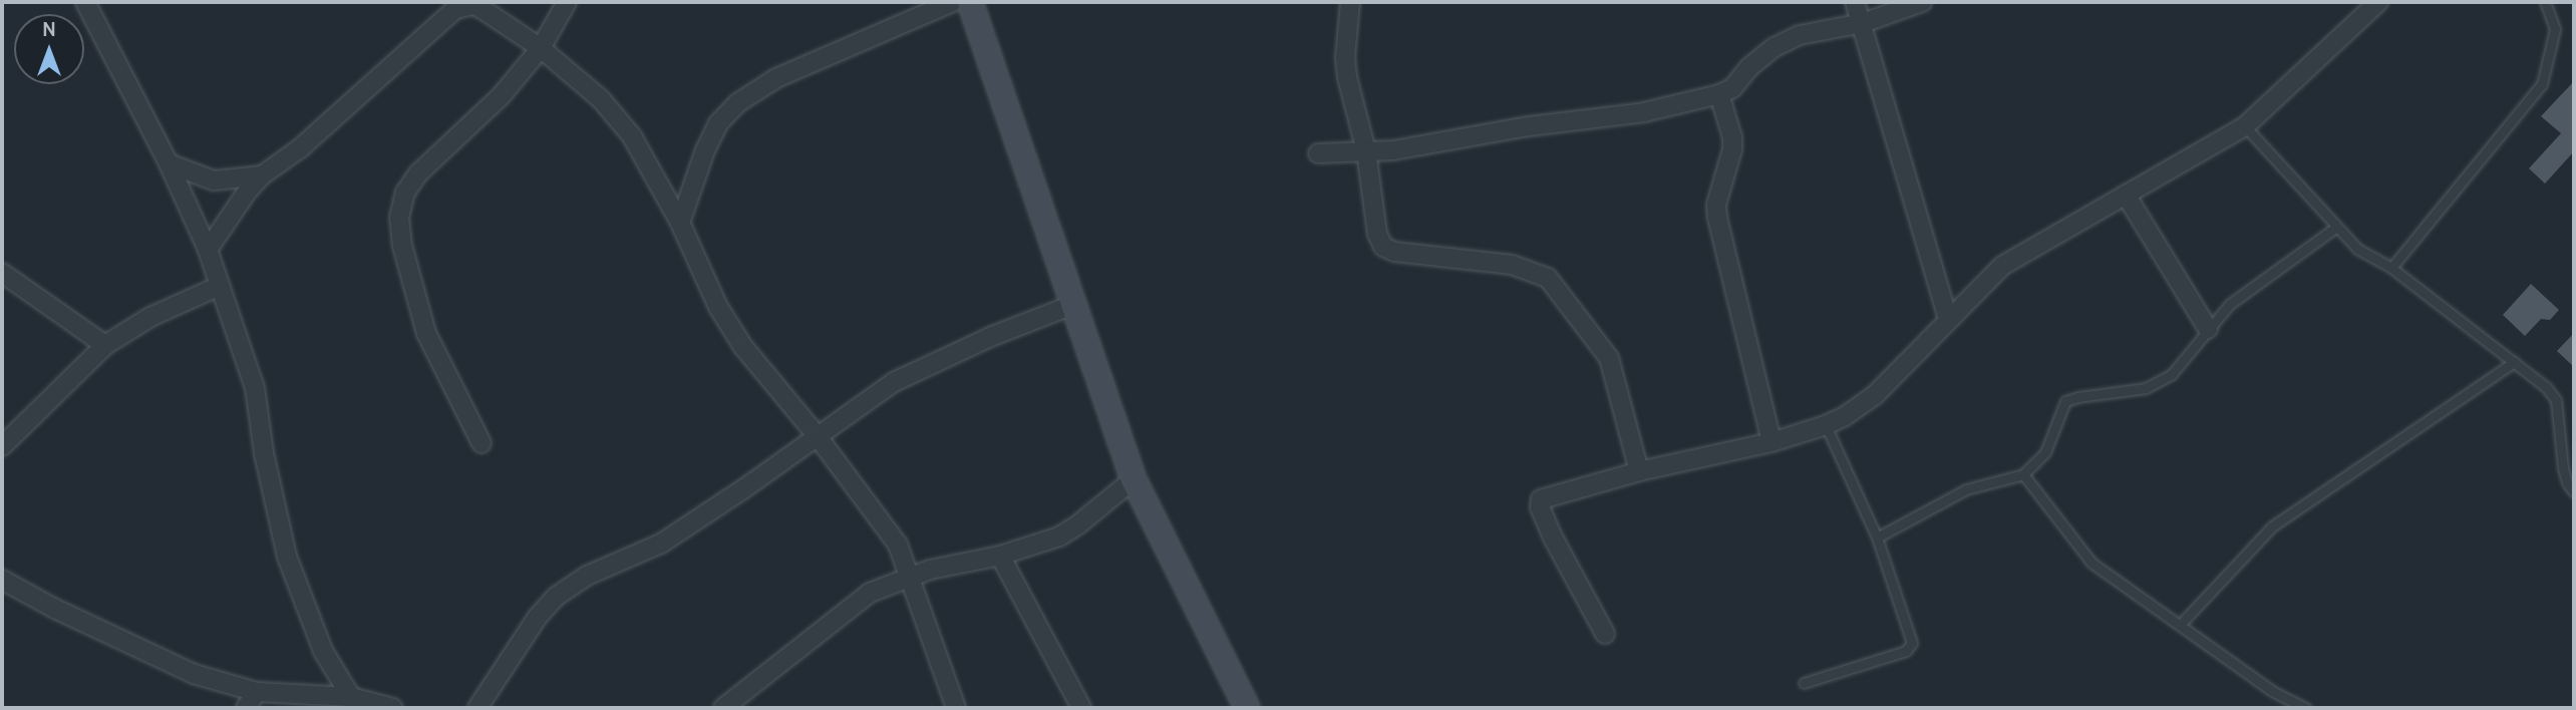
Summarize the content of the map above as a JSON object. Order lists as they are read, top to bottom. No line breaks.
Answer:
{"north":"top"}
